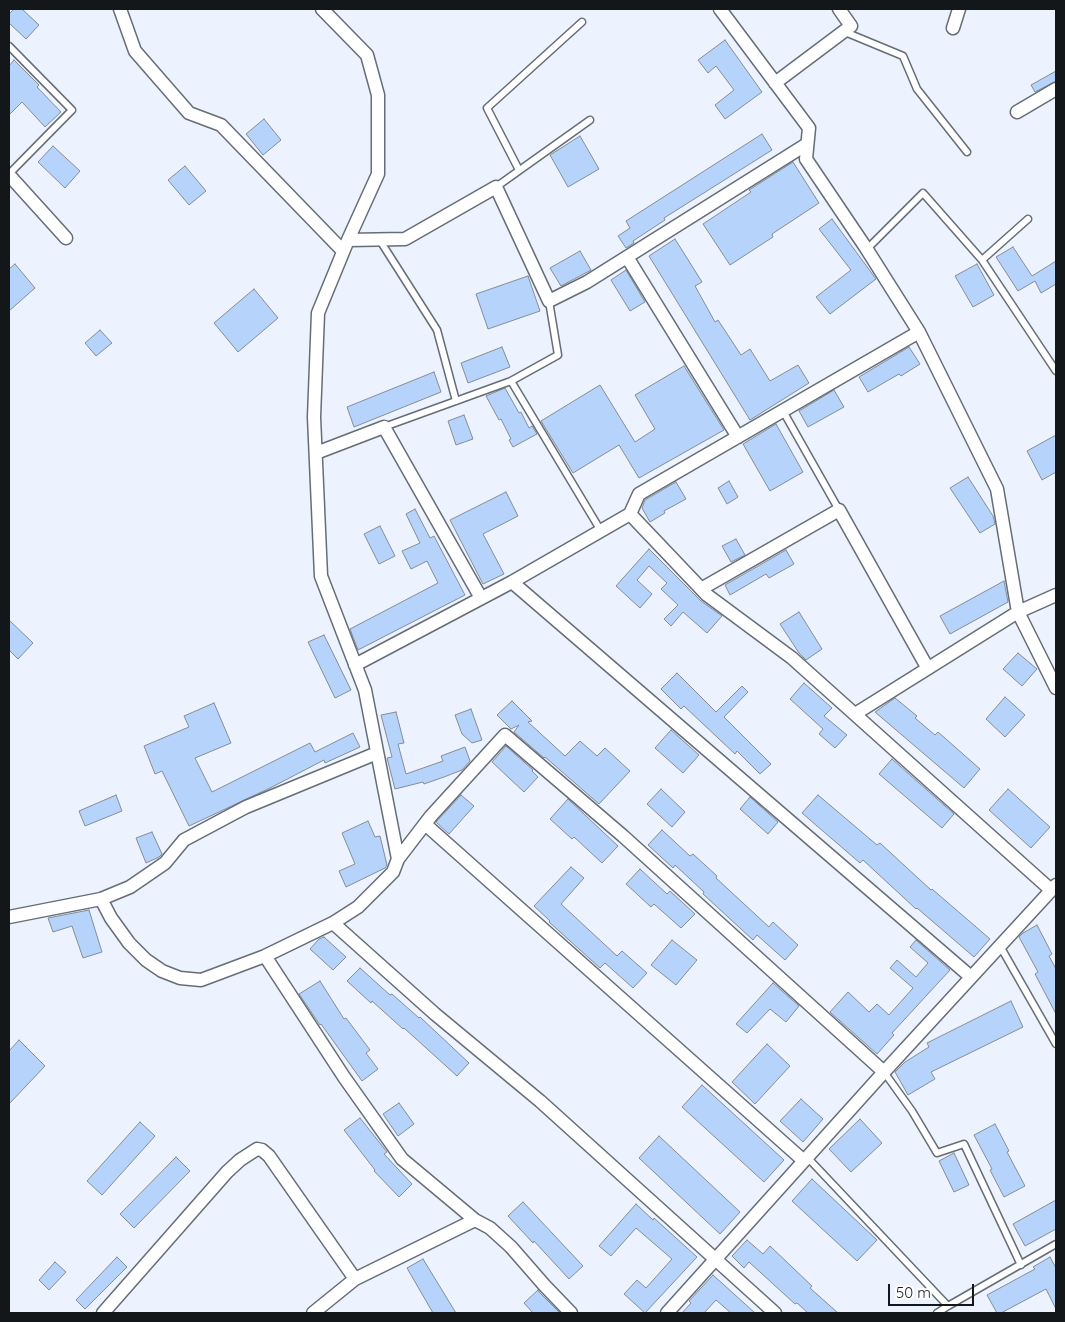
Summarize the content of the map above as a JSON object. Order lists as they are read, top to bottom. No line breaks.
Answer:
{"scale_bar":"50 m"}
